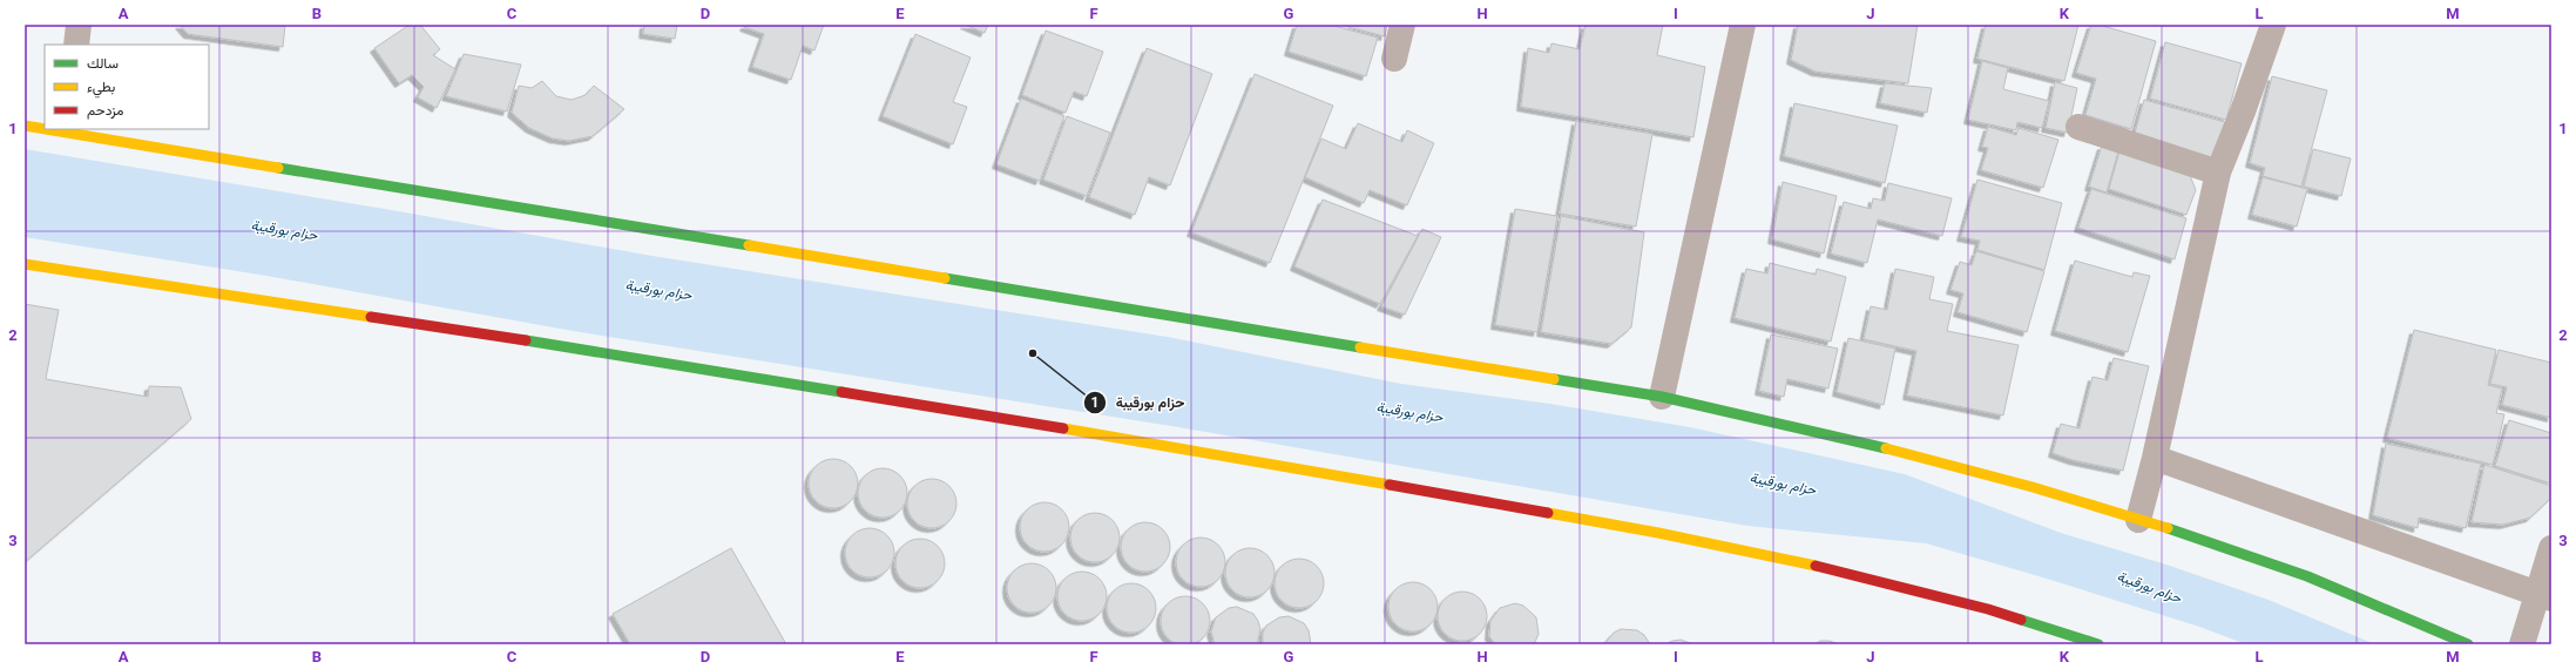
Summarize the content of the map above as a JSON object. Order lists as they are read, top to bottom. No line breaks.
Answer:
{"water":["حزام بورقيبة"],"places":["حزام بورقيبة"],"legend":["سالك","بطيء","مزدحم"],"grid":{"columns":["A","B","C","D","E","F","G","H","I","J","K","L","M"],"rows":["1","2","3"]}}
